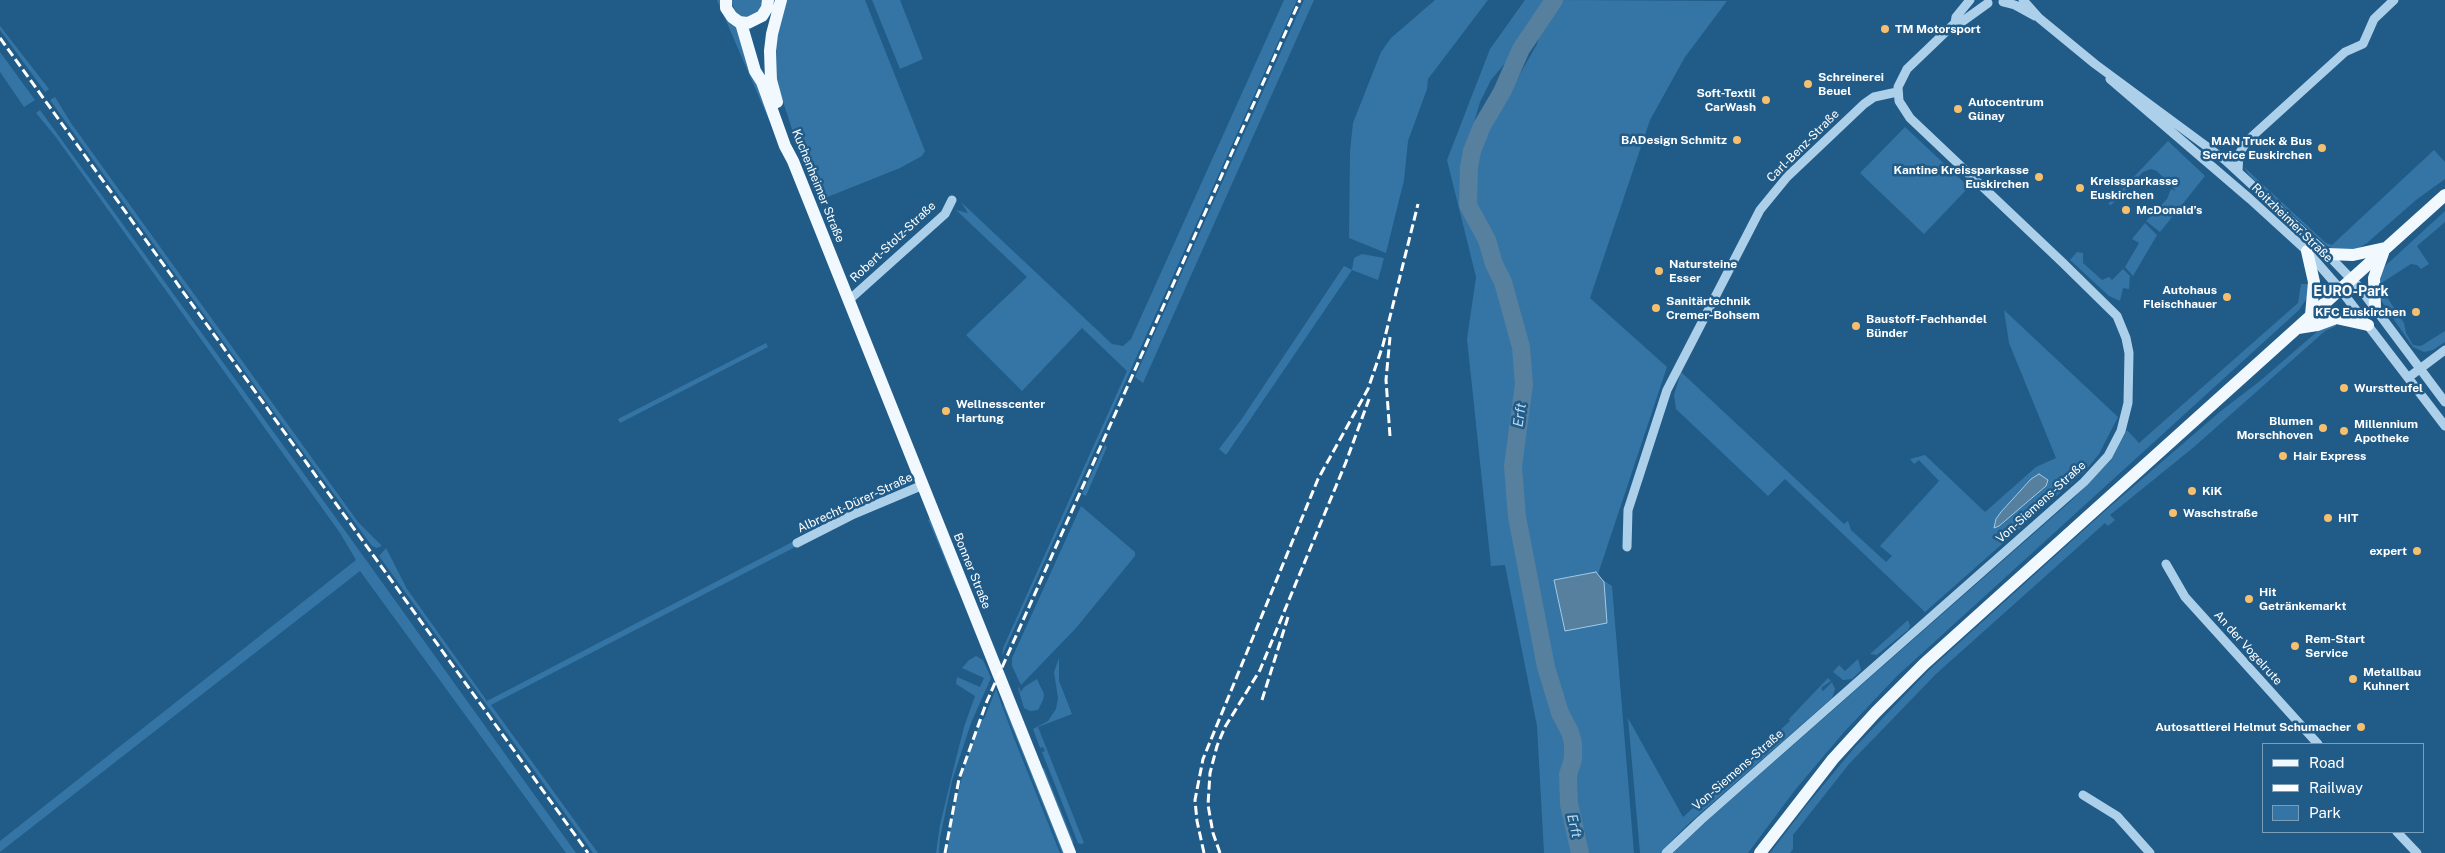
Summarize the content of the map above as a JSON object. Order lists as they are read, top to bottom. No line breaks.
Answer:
{"streets":{"main road":["Kuchenheimer Straße","Bonner Straße"],"street":["Carl-Benz-Straße","Roitzheimer Straße","Robert-Stolz-Straße","Von-Siemens-Straße","Albrecht-Dürer-Straße","An der Vogelrute"]},"crossings":[["Carl-Benz-Straße","Von-Siemens-Straße"],["Kuchenheimer Straße","Robert-Stolz-Straße"],["Kuchenheimer Straße","Bonner Straße"],["Robert-Stolz-Straße","Bonner Straße"],["Albrecht-Dürer-Straße","Bonner Straße"]],"districts":["EURO-Park"],"water":["Erft"],"places":["TM Motorsport","Schreinerei Beuel","Soft-Textil CarWash","Autocentrum Günay","BADesign Schmitz","MAN Truck & Bus Service Euskirchen","Kantine Kreissparkasse Euskirchen","Kreissparkasse Euskirchen","McDonald’s","Natursteine Esser","Autohaus Fleischhauer","Sanitärtechnik Cremer-Bohsem","KFC Euskirchen","Baustoff-Fachhandel Bünder","Wurstteufel","Wellnesscenter Hartung","Blumen Morschhoven","Millennium Apotheke","Hair Express","KiK","Waschstraße","HIT","expert","Hit Getränkemarkt","Rem-Start Service","Metallbau Kuhnert","Autosattlerei Helmut Schumacher"],"legend":["Road","Railway","Park"]}
